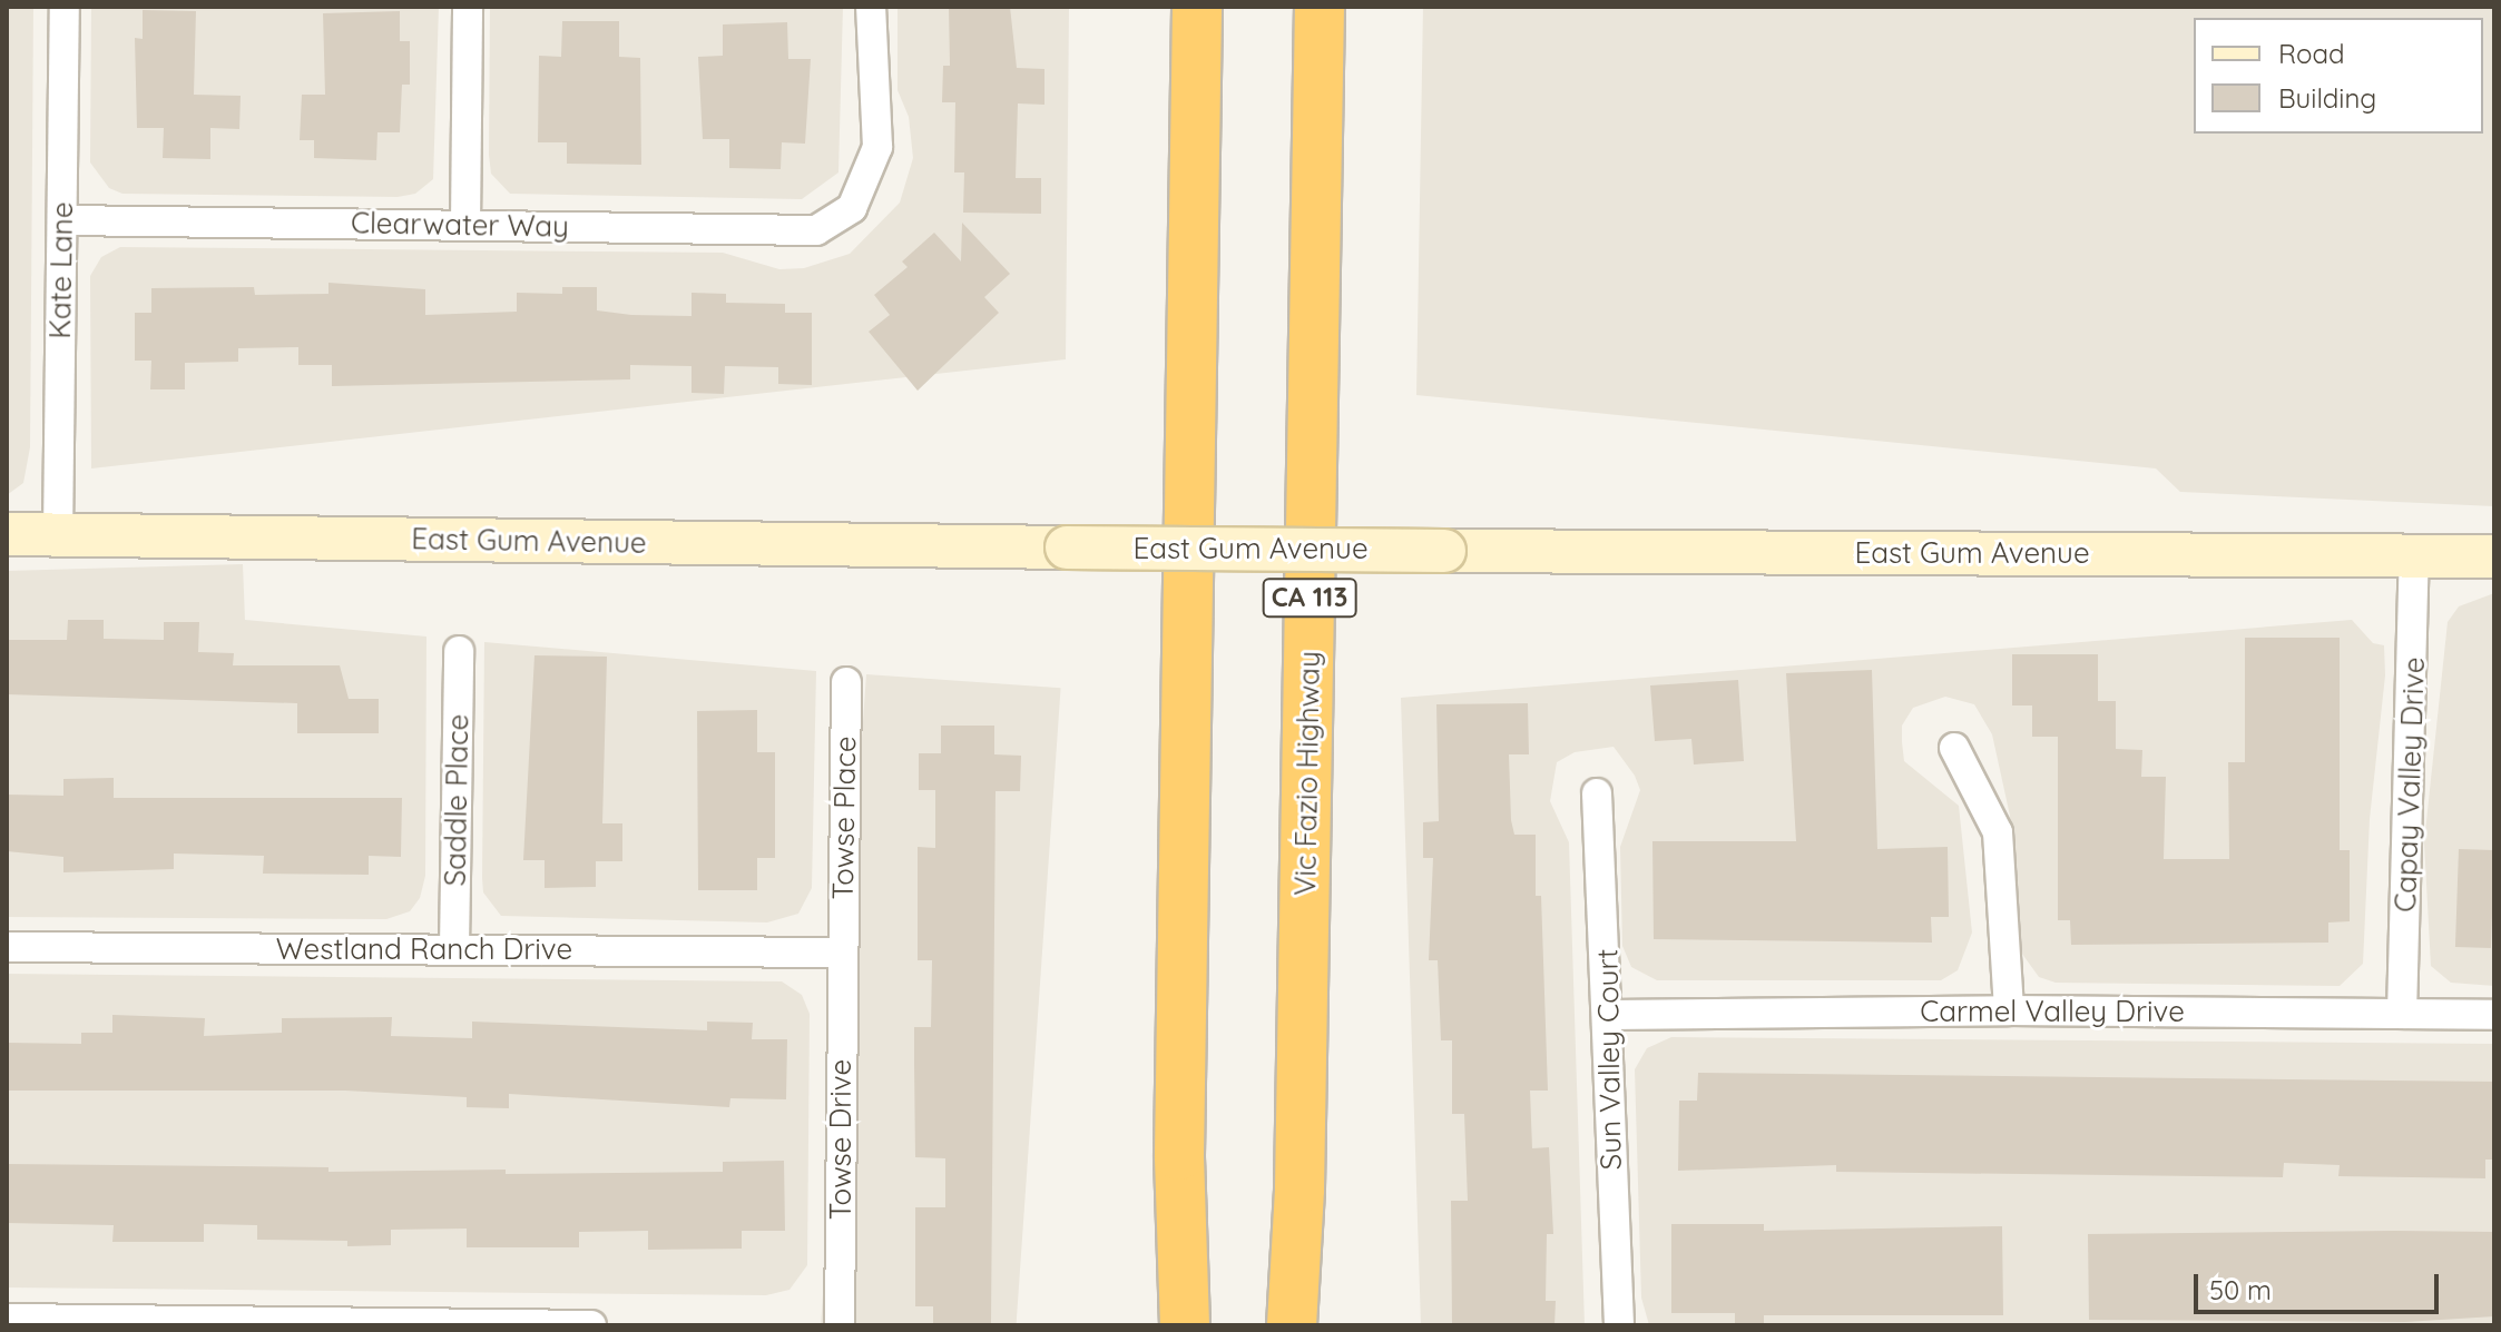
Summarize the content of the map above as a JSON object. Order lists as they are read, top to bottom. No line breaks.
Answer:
{"streets":{"highway":["CA 113","Vic Fazio Highway"],"street":["Clearwater Way","Kate Lane","East Gum Avenue","Capay Valley Drive","Saddle Place","Towse Place","Westland Ranch Drive","Carmel Valley Drive","Sun Valley Court","Towse Drive"]},"crossings":[["Clearwater Way","Kate Lane"],["Kate Lane","East Gum Avenue"],["East Gum Avenue","Capay Valley Drive"],["Capay Valley Drive","Carmel Valley Drive"],["Saddle Place","Westland Ranch Drive"],["Towse Place","Westland Ranch Drive"],["Towse Place","Towse Drive"],["Westland Ranch Drive","Towse Drive"],["Carmel Valley Drive","Sun Valley Court"]],"legend":["Road","Building"],"scale_bar":"50 m"}
